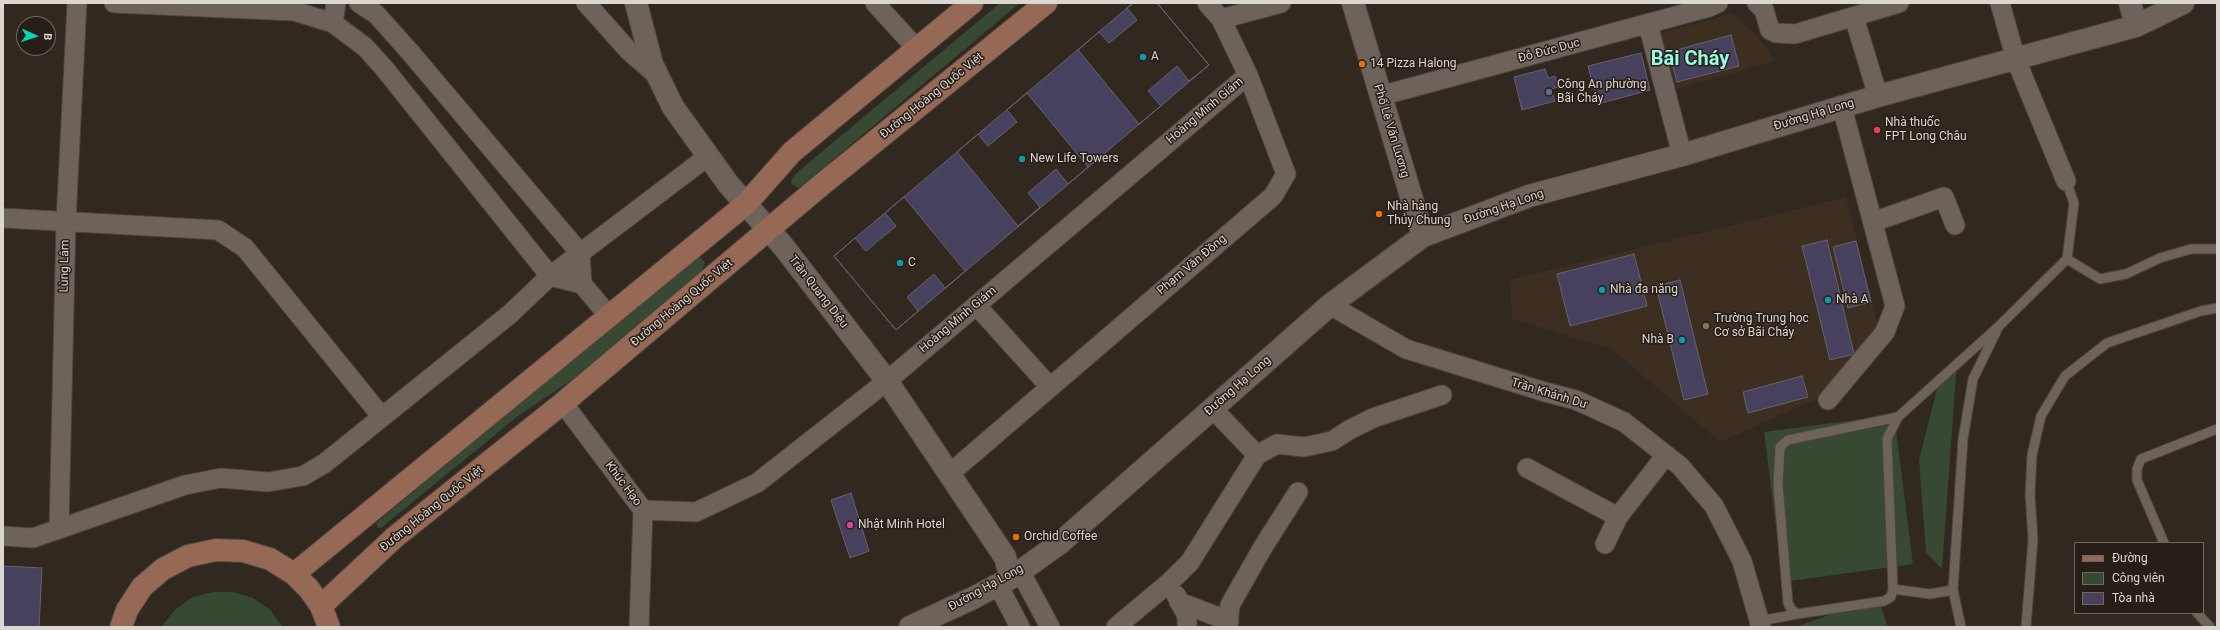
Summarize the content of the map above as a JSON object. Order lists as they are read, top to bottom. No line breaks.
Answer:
{"streets":{"main road":["Đường Hoàng Quốc Việt","Đường Hạ Long","Phố Lê Văn Lương","Trần Quang Diệu"],"street":["Đỗ Đức Dục","Hoàng Minh Giám","Phạm Văn Đồng","Lùng Lâm","Trần Khánh Dư","Khúc Hạo"]},"crossings":[["Đỗ Đức Dục","Phố Lê Văn Lương"],["Đường Hoàng Quốc Việt","Trần Quang Diệu"],["Đường Hoàng Quốc Việt","Khúc Hạo"],["Hoàng Minh Giám","Phạm Văn Đồng"],["Hoàng Minh Giám","Trần Quang Diệu"],["Hoàng Minh Giám","Khúc Hạo"],["Đường Hạ Long","Phố Lê Văn Lương"],["Đường Hạ Long","Trần Quang Diệu"],["Đường Hạ Long","Trần Khánh Dư"],["Phạm Văn Đồng","Trần Quang Diệu"]],"districts":["Bãi Cháy"],"places":["A","14 Pizza Halong","Công An phường Bãi Cháy","Nhà thuốc FPT Long Châu","New Life Towers","Nhà hàng Thủy Chung","C","Nhà đa năng","Nhà A","Trường Trung học Cơ sở Bãi Cháy","Nhà B","Nhật Minh Hotel","Orchid Coffee"],"legend":["Đường","Công viên","Tòa nhà"],"north":"right"}
